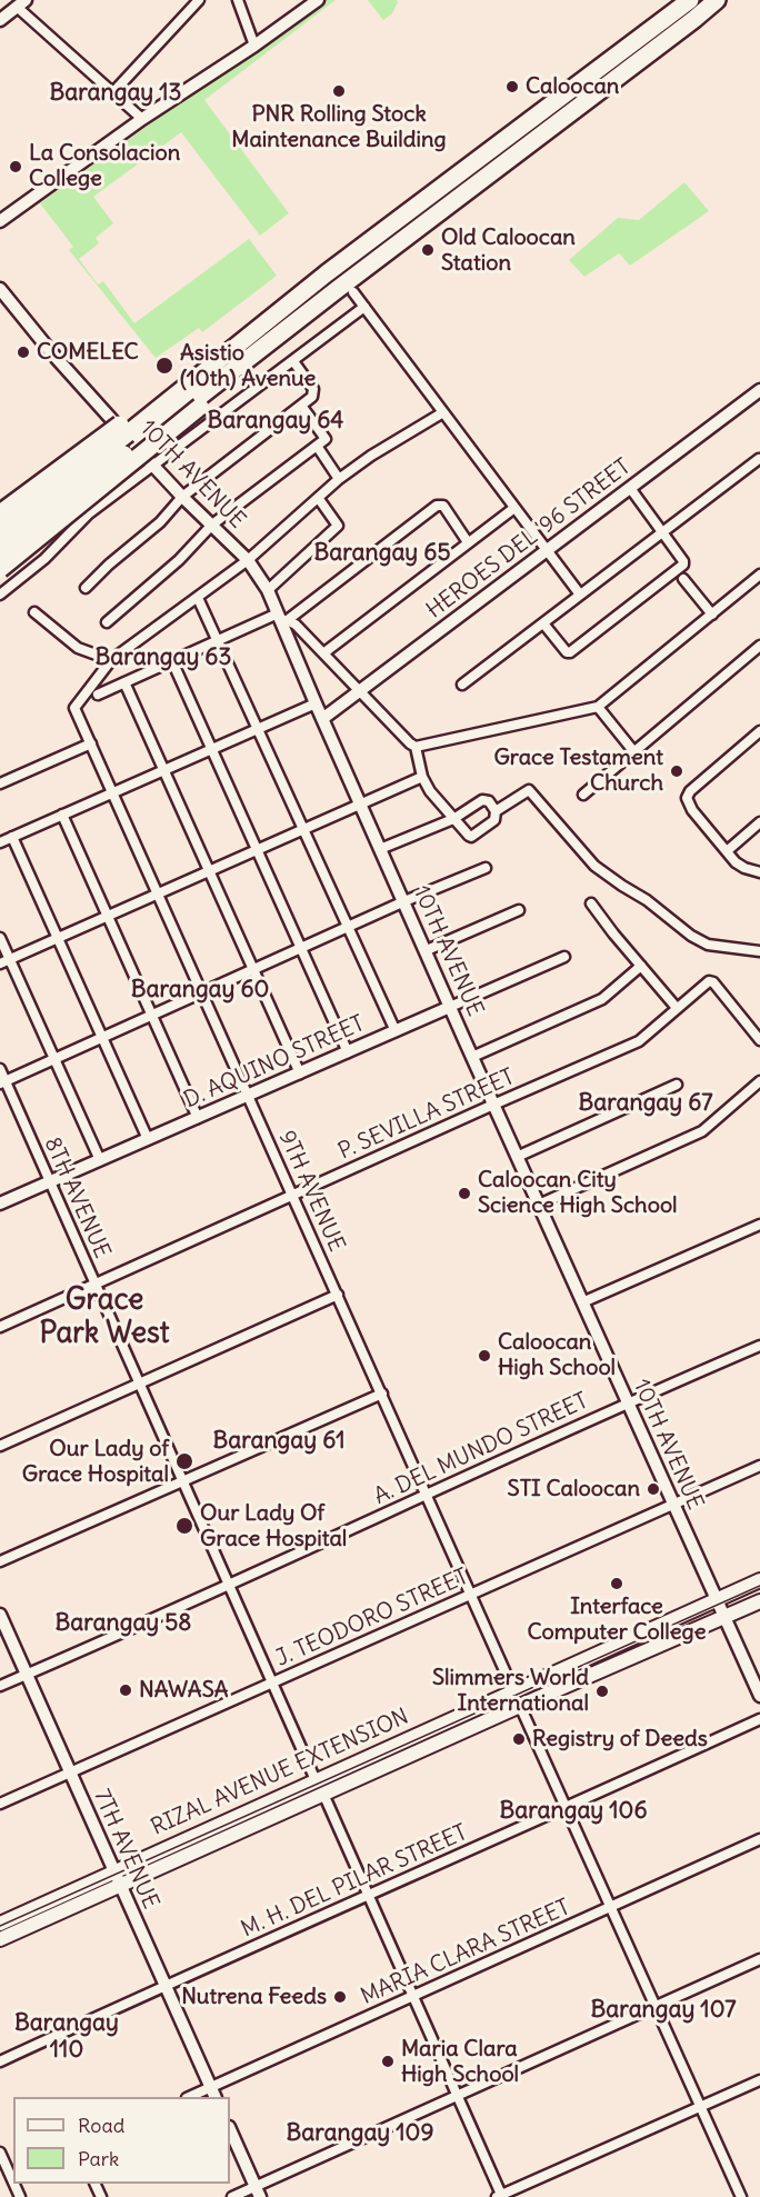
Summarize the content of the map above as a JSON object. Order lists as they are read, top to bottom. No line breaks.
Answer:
{"streets":{"main road":["RIZAL AVENUE EXTENSION"],"street":["10TH AVENUE","HEROES DEL '96 STREET","D. AQUINO STREET","P. SEVILLA STREET","9TH AVENUE","8TH AVENUE","A. DEL MUNDO STREET","J. TEODORO STREET","7TH AVENUE","M. H. DEL PILAR STREET","MARIA CLARA STREET"]},"crossings":[["10TH AVENUE","HEROES DEL '96 STREET"],["10TH AVENUE","D. AQUINO STREET"],["10TH AVENUE","P. SEVILLA STREET"],["10TH AVENUE","A. DEL MUNDO STREET"],["10TH AVENUE","J. TEODORO STREET"],["10TH AVENUE","RIZAL AVENUE EXTENSION"],["D. AQUINO STREET","9TH AVENUE"],["D. AQUINO STREET","8TH AVENUE"],["P. SEVILLA STREET","9TH AVENUE"],["P. SEVILLA STREET","8TH AVENUE"],["9TH AVENUE","A. DEL MUNDO STREET"],["9TH AVENUE","J. TEODORO STREET"],["9TH AVENUE","RIZAL AVENUE EXTENSION"],["8TH AVENUE","A. DEL MUNDO STREET"],["8TH AVENUE","J. TEODORO STREET"],["8TH AVENUE","RIZAL AVENUE EXTENSION"],["A. DEL MUNDO STREET","7TH AVENUE"],["J. TEODORO STREET","7TH AVENUE"],["RIZAL AVENUE EXTENSION","7TH AVENUE"],["7TH AVENUE","M. H. DEL PILAR STREET"],["7TH AVENUE","MARIA CLARA STREET"]],"districts":["Barangay 13","Barangay 64","Barangay 65","Barangay 63","Barangay 60","Barangay 67","Grace Park West","Barangay 61","Barangay 58","Barangay 106","Barangay 107","Barangay 110","Barangay 109"],"places":["Caloocan","PNR Rolling Stock Maintenance Building","La Consolacion College","Old Caloocan Station","COMELEC","Asistio (10th) Avenue","Grace Testament Church","Caloocan City Science High School","Caloocan High School","Our Lady of Grace Hospital","STI Caloocan","Our Lady Of Grace Hospital","Interface Computer College","NAWASA","Slimmers World International","Registry of Deeds","Nutrena Feeds","Maria Clara High School"],"legend":["Road","Park"]}
